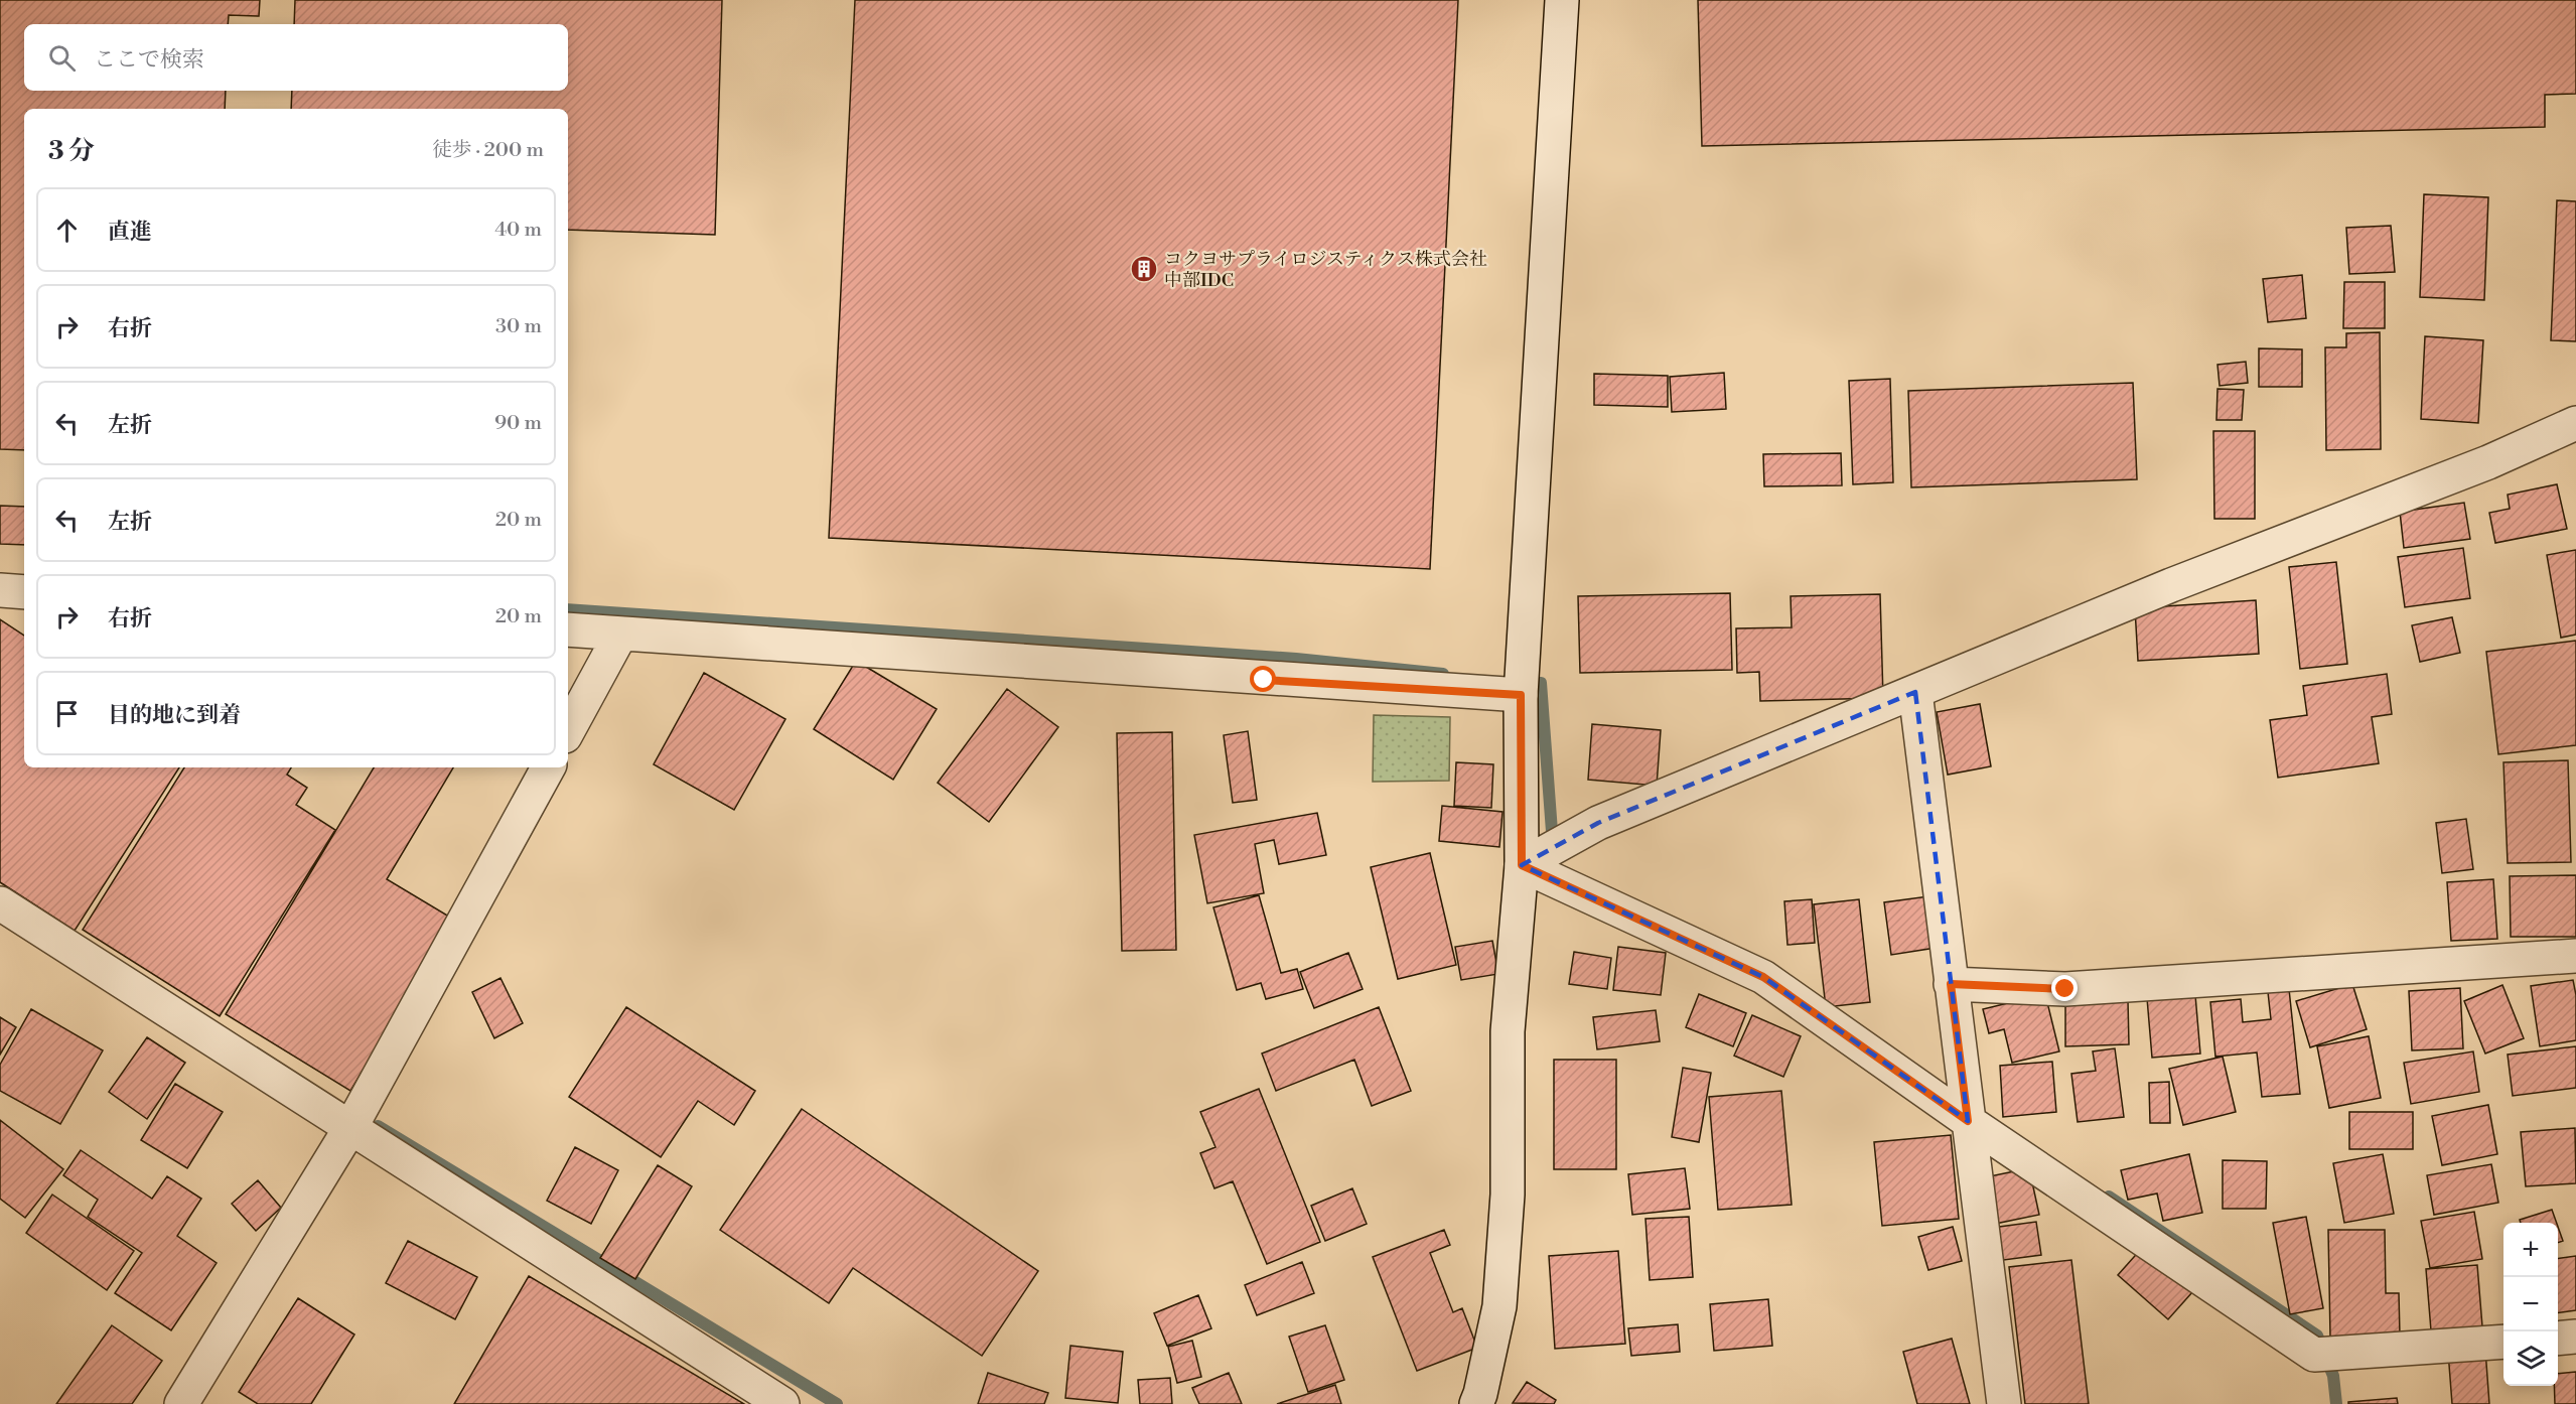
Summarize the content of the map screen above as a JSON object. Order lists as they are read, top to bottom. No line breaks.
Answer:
{"places":{"building":["コクヨサプライロジスティクス株式会社 中部IDC"]},"page":{"search":"ここで検索","heading":["3 分","徒歩 · 200 m"],"list":[["直進","40 m"],["右折","30 m"],["左折","90 m"],["左折","20 m"],["右折","20 m"],"目的地に到着"],"map_buttons":["+","−"]}}
